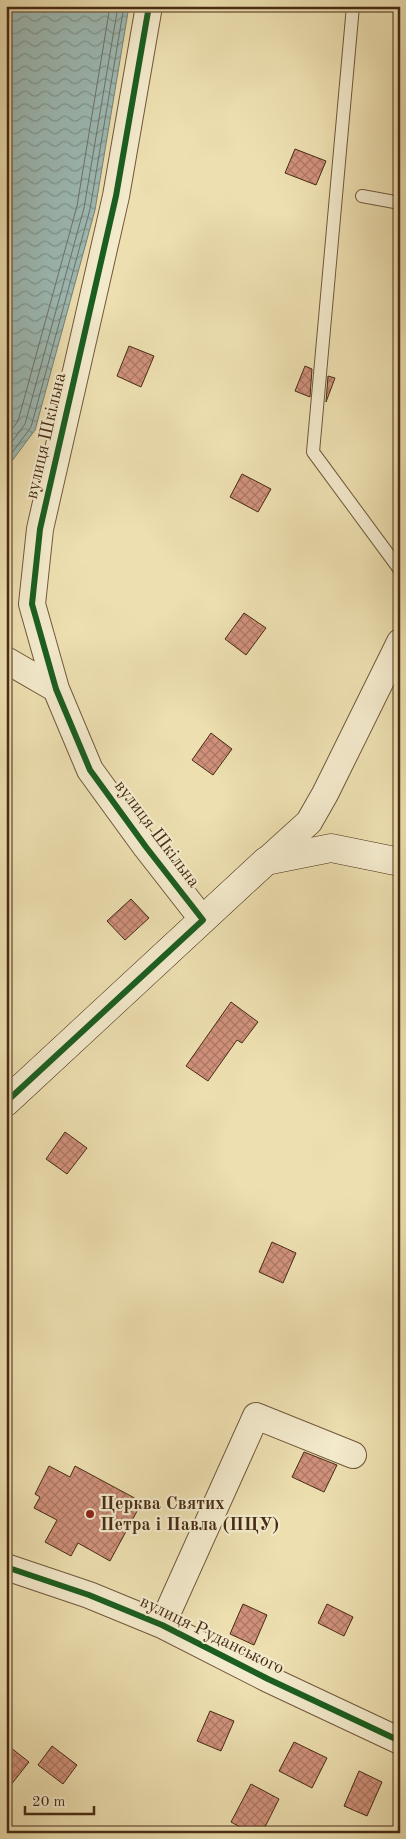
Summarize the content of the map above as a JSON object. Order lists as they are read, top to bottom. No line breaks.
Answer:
{"streets":{"street":["вулиця Шкільна","вулиця Руданського"]},"places":["Церква Святих Петра і Павла (ПЦУ)"],"scale_bar":"20 m"}
